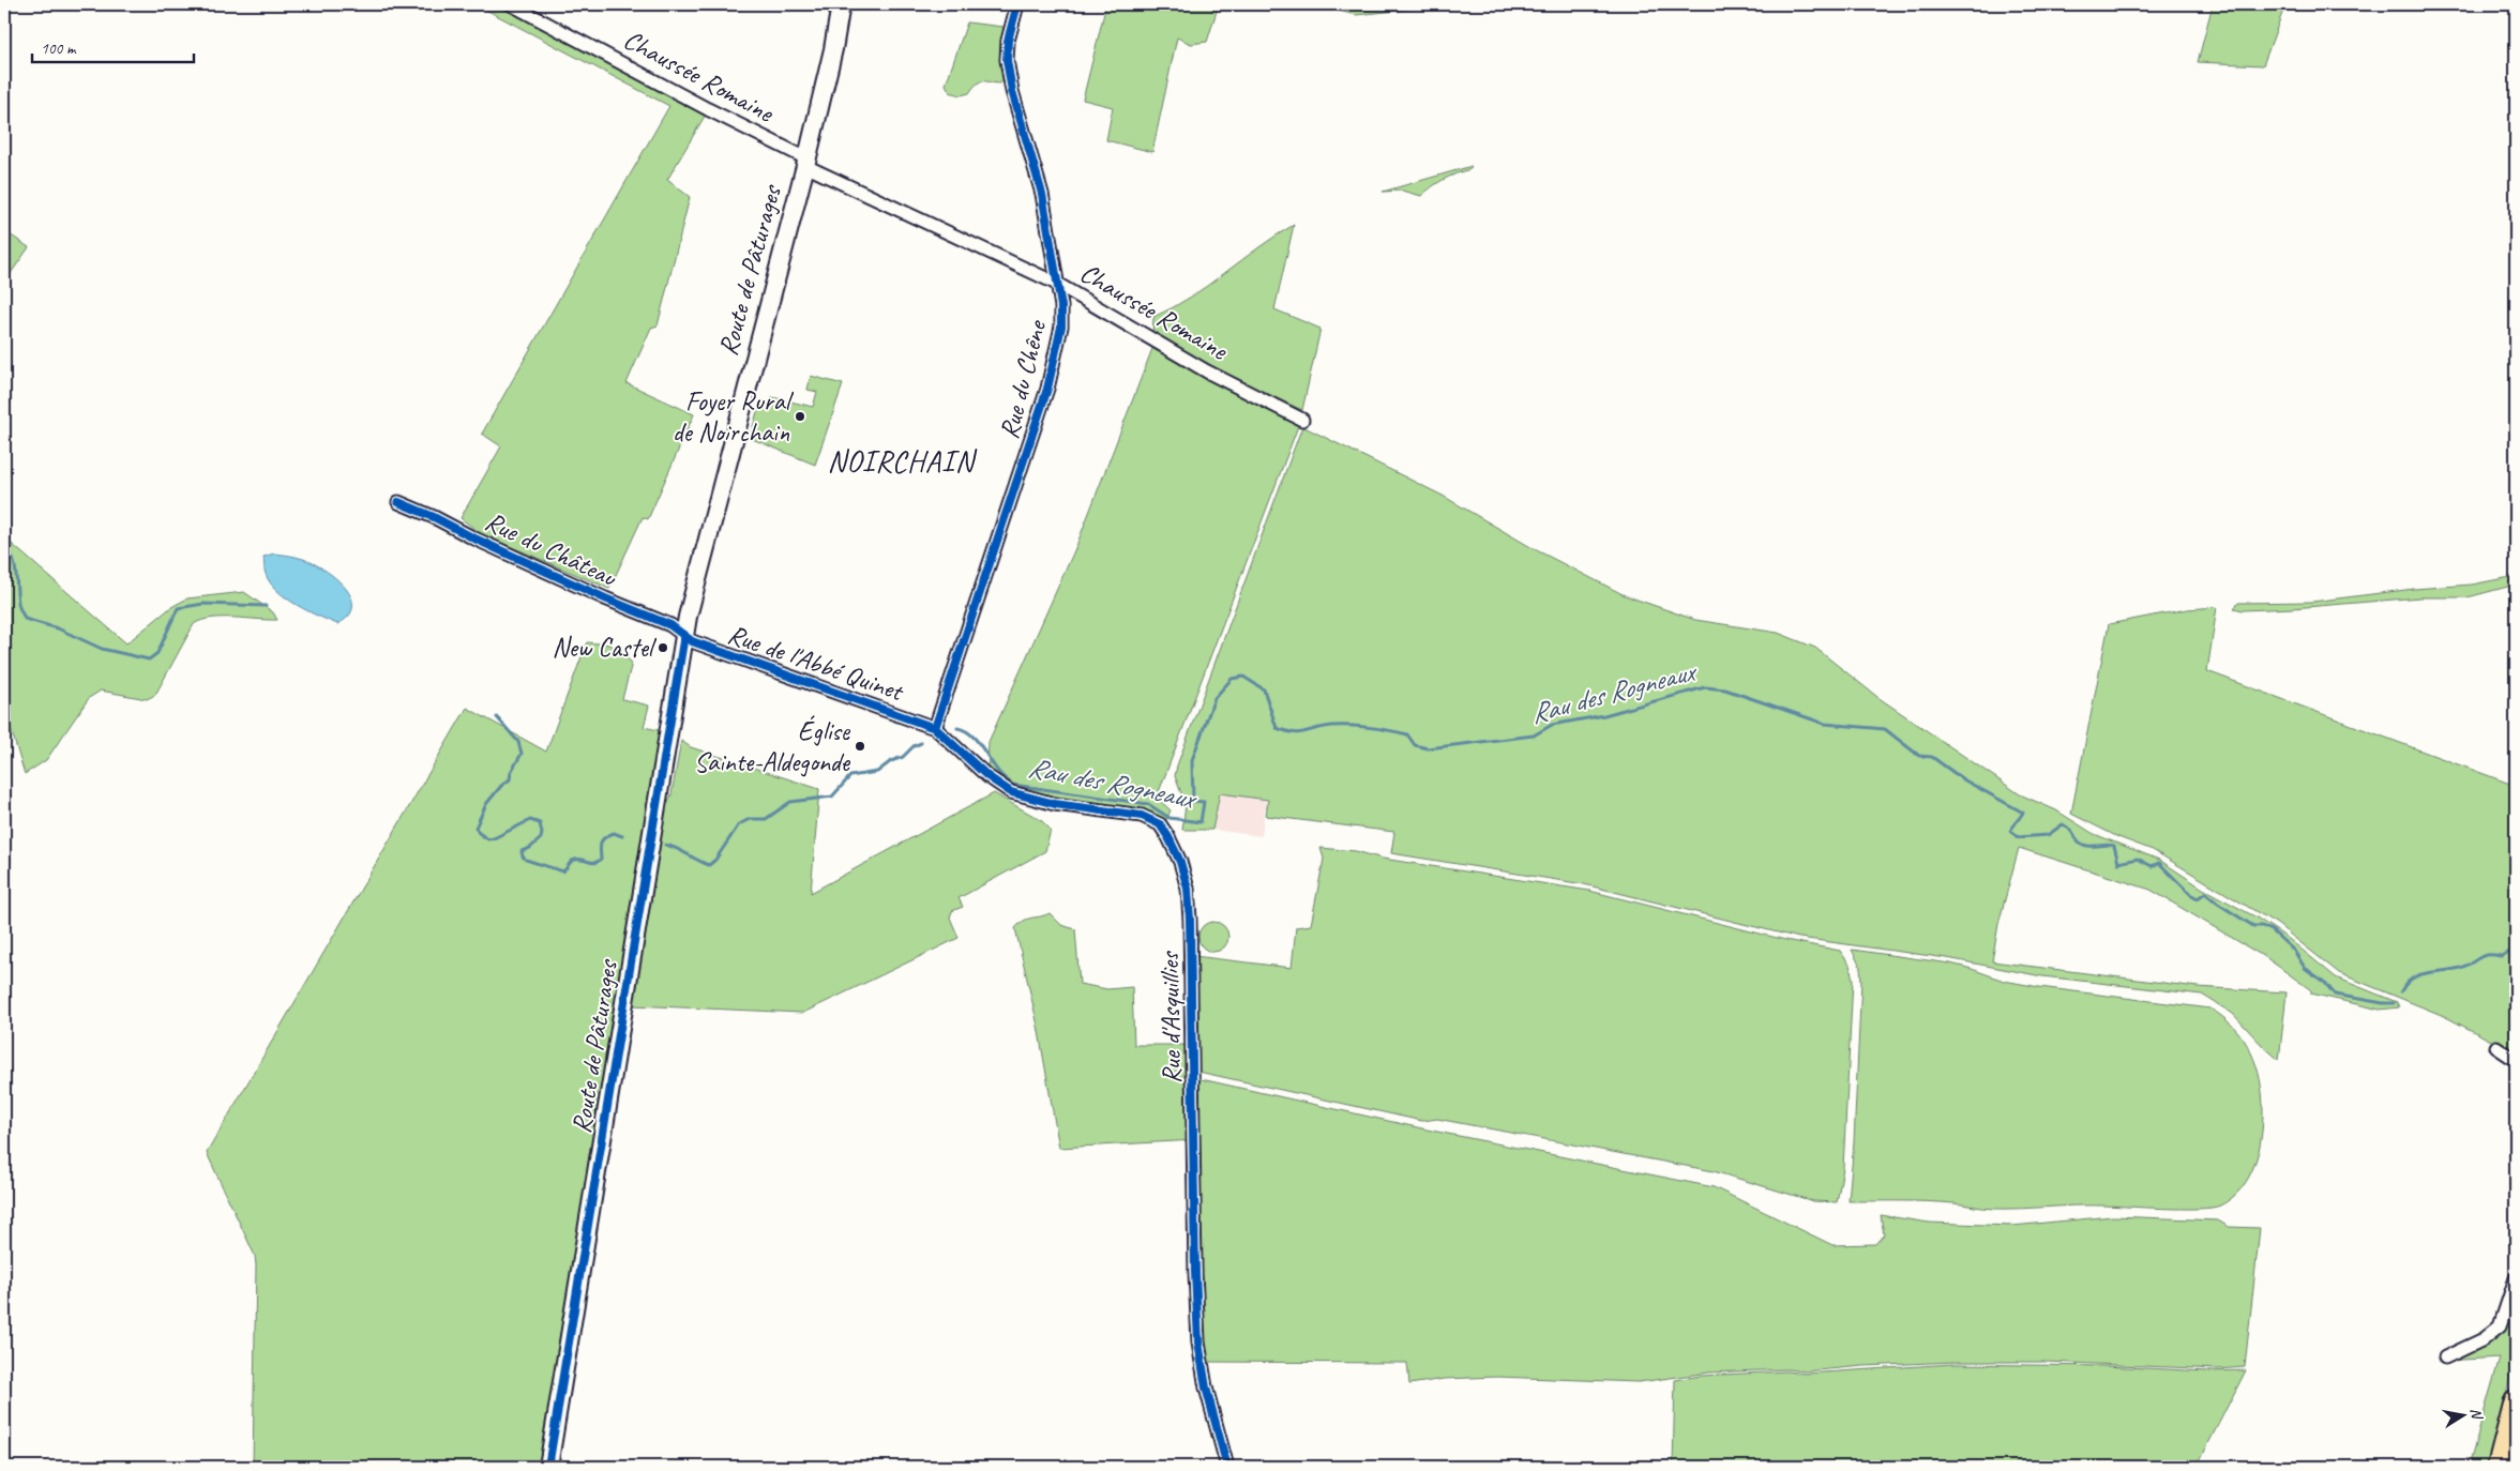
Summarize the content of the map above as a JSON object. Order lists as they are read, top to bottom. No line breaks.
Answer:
{"streets":{"main road":["Route de Pâturages"],"street":["Chaussée Romaine","Rue du Chêne","Rue du Château","Rue de l'Abbé Quinet","Rue d'Asquillies"]},"crossings":[["Chaussée Romaine","Route de Pâturages"],["Chaussée Romaine","Rue du Chêne"],["Route de Pâturages","Rue du Château"],["Route de Pâturages","Rue de l'Abbé Quinet"],["Rue du Chêne","Rue de l'Abbé Quinet"],["Rue du Chêne","Rue d'Asquillies"],["Rue du Château","Rue de l'Abbé Quinet"],["Rue de l'Abbé Quinet","Rue d'Asquillies"]],"districts":["NOIRCHAIN"],"water":["Rau des Rogneaux"],"places":["Foyer Rural de Noirchain","New Castel","Église Sainte-Aldegonde"],"scale_bar":"100 m","north":"right"}
